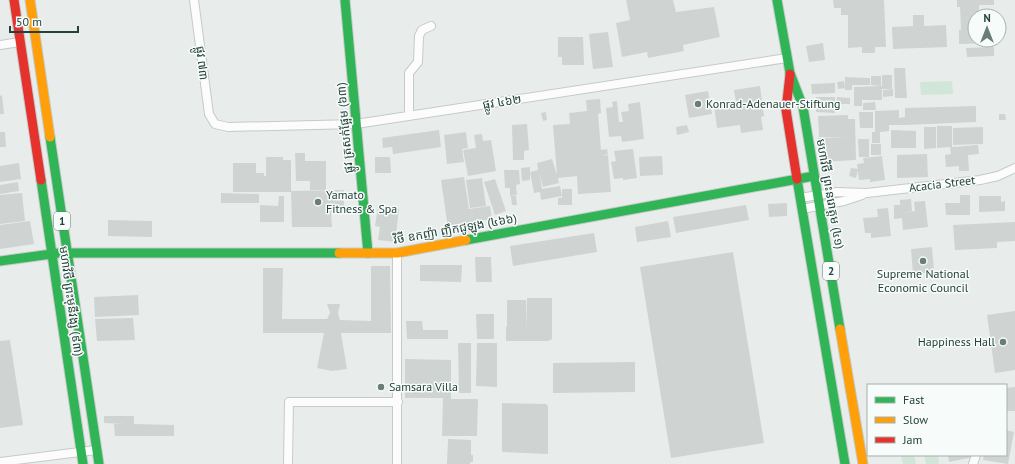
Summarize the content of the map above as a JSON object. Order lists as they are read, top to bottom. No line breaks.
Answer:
{"streets":{"main road":["ផ្លូវ ត្រសក់ផ្អែម (៦៣)","មហាវិថី ព្រះនរោត្តម (៤១)","1","វិថី ឧកញ៉ា ញឹកជូឡុង (៤៦៦)","2","មហាវិថី ព្រះមុនីវង្ស (៩៣)"],"street":["ផ្លូវ ៧៣","ផ្លូវ ៤៦២","Acacia Street"]},"crossings":[["ផ្លូវ ៧៣","ផ្លូវ ៤៦២"],["ផ្លូវ ៤៦២","ផ្លូវ ត្រសក់ផ្អែម (៦៣)"],["ផ្លូវ ៤៦២","មហាវិថី ព្រះនរោត្តម (៤១)"],["ផ្លូវ ត្រសក់ផ្អែម (៦៣)","វិថី ឧកញ៉ា ញឹកជូឡុង (៤៦៦)"],["Acacia Street","មហាវិថី ព្រះនរោត្តម (៤១)"],["មហាវិថី ព្រះនរោត្តម (៤១)","វិថី ឧកញ៉ា ញឹកជូឡុង (៤៦៦)"],["វិថី ឧកញ៉ា ញឹកជូឡុង (៤៦៦)","មហាវិថី ព្រះមុនីវង្ស (៩៣)"]],"places":["Konrad-Adenauer-Stiftung","Yamato Fitness & Spa","Supreme National Economic Council","Happiness Hall","Samsara Villa"],"legend":["Fast","Slow","Jam"],"scale_bar":"50 m","north":"top"}
